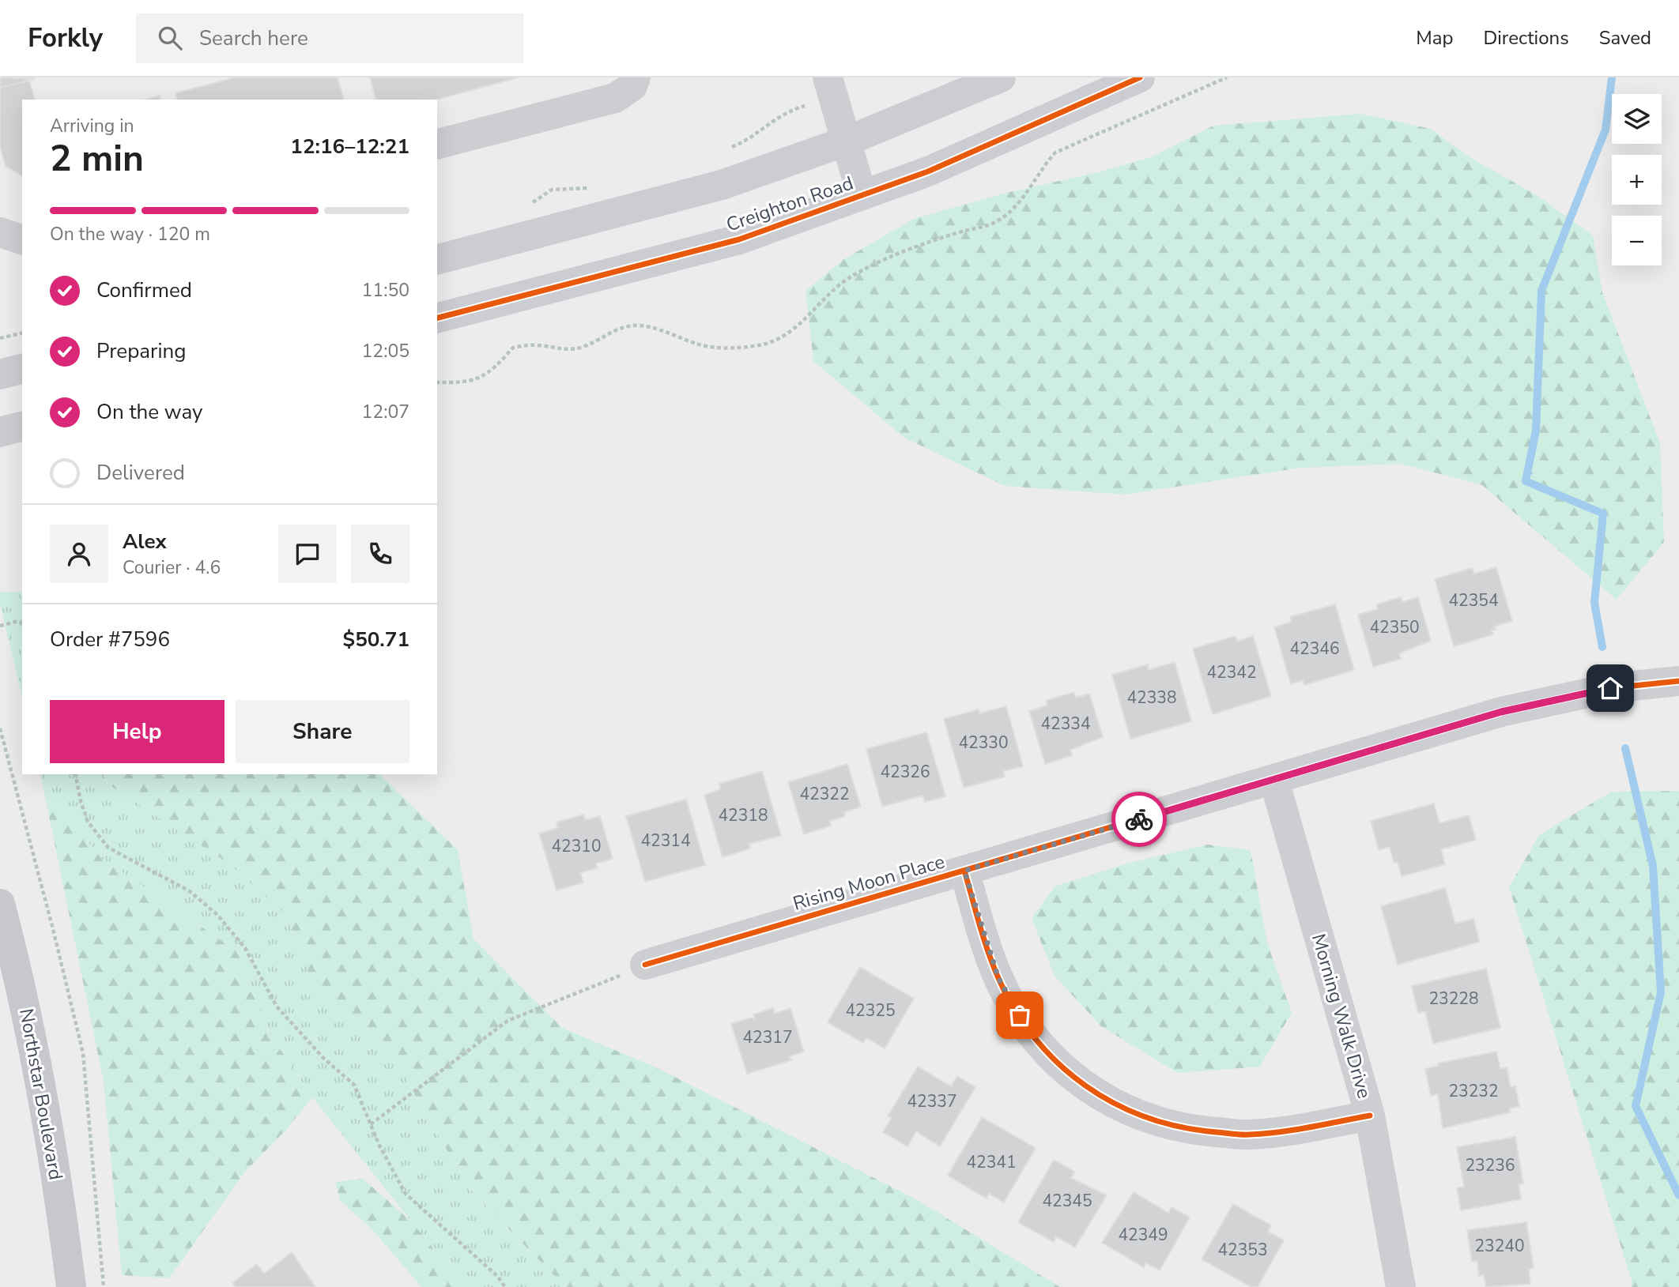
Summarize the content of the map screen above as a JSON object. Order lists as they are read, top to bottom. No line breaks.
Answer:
{"streets":{"main road":["Northstar Boulevard"],"street":["Creighton Road","Rising Moon Place","Morning Walk Drive"]},"crossings":[["Rising Moon Place","Morning Walk Drive"]],"house_numbers":["42354","42350","42346","42342","42338","42334","42330","42326","42322","42318","42314","42310","23228","42325","42317","23232","42337","42341","23236","42345","42349","23240","42353"],"page":{"header":"Forkly","search":"Search here","nav":["Map","Directions","Saved"],"map_buttons":["+","−"],"heading":["2 min","Arriving in","12:16–12:21"],"panel":["Alex","Courier · 4.6","Order #7596","$50.71"],"bar":"On the way · 120 m","list":[["Confirmed","11:50"],["Preparing","12:05"],["On the way","12:07"],"Delivered"],"buttons":["Help","Share"]}}
